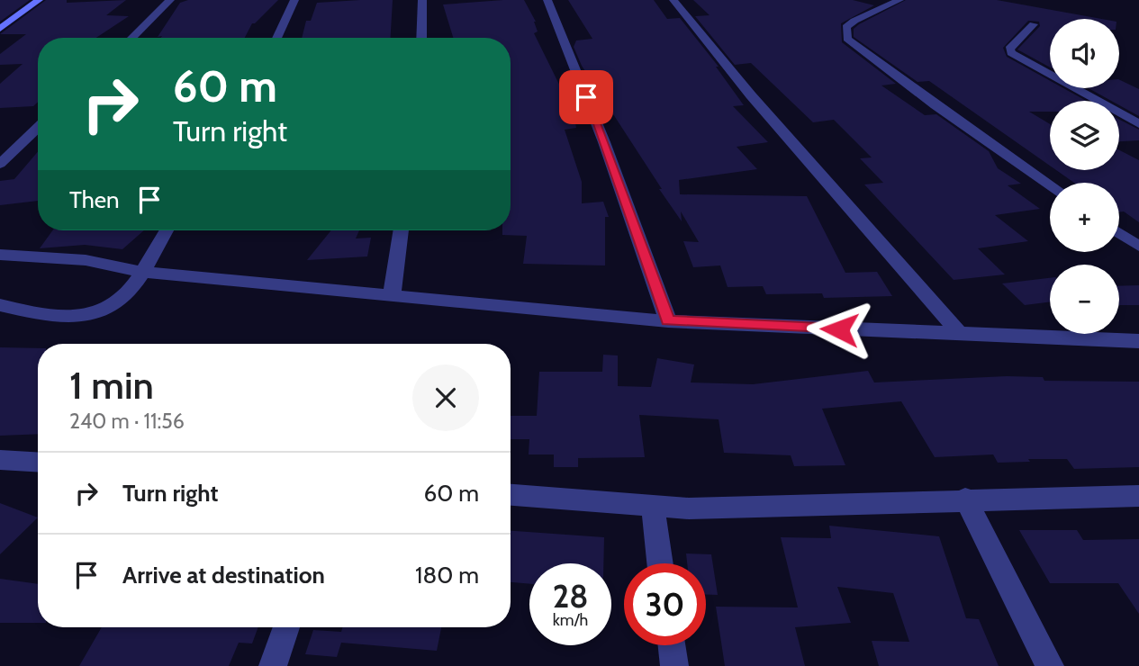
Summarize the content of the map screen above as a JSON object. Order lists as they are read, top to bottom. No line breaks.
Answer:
{"page":{"map_buttons":["+","−"],"turn":["60 m","Turn right"],"then":"Then","heading":["1 min","240 m · 11:56"],"list":[{"name":"Turn right","value":"60 m"},{"name":"Arrive at destination","value":"180 m"}],"speed":"28 km/h","limit":"30"}}
